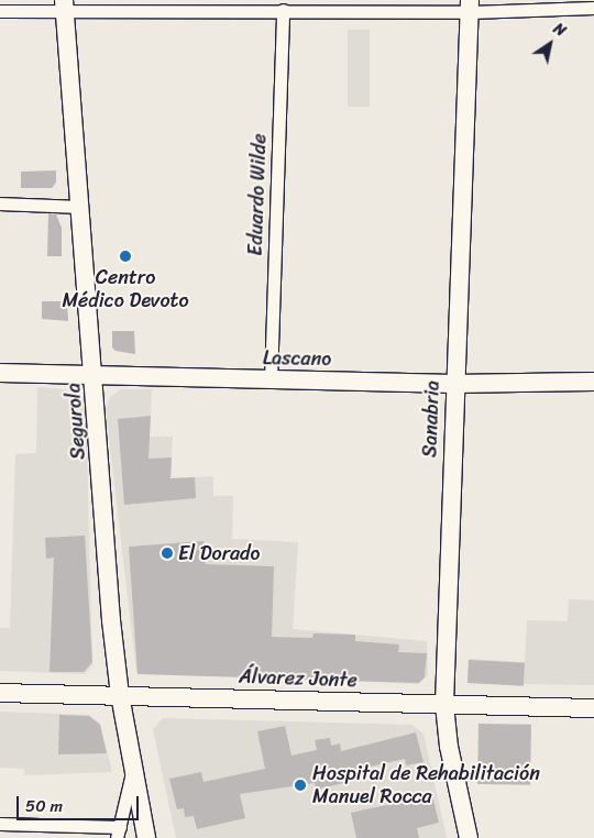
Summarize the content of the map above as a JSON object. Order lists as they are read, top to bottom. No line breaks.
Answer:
{"streets":{"street":["Eduardo Wilde","Lascano","Sanabria","Segurola","Álvarez Jonte"]},"crossings":[["Eduardo Wilde","Lascano"],["Lascano","Sanabria"],["Lascano","Segurola"],["Sanabria","Álvarez Jonte"],["Segurola","Álvarez Jonte"]],"places":["Centro Médico Devoto","El Dorado","Hospital de Rehabilitación Manuel Rocca"],"scale_bar":"50 m","north":"top right"}
